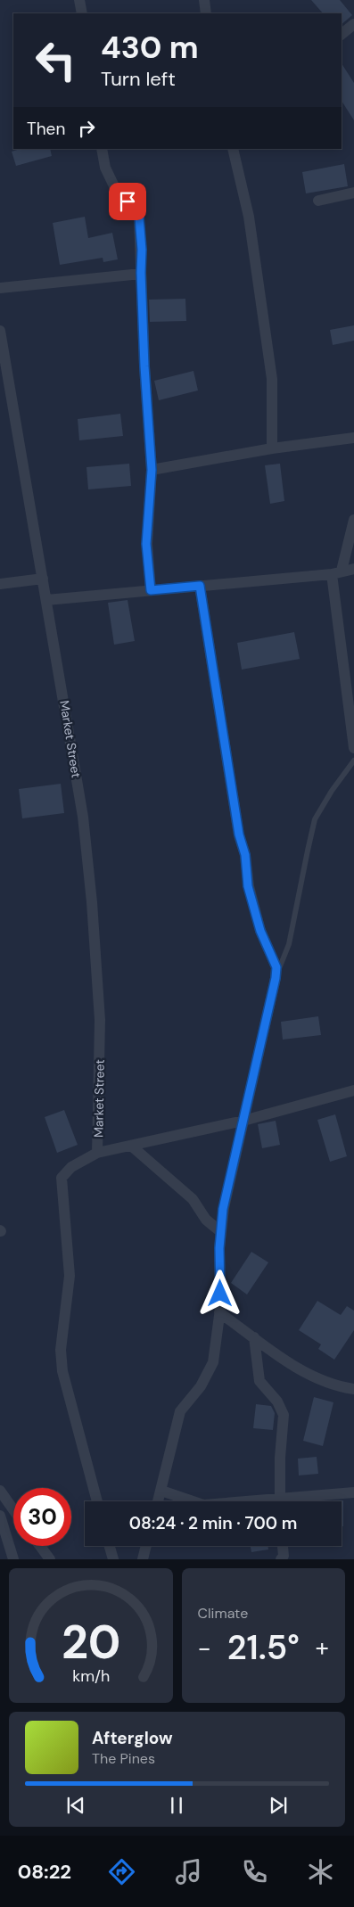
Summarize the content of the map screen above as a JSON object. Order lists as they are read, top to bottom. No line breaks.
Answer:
{"streets":{"street":["Market Street"]},"page":{"turn":["430 m","Turn left"],"then":"Then","limit":"30","trip":"08:24 · 2 min · 700 m","tile":"Climate","heat":["−","21.5°","+"],"song":["Afterglow","The Pines"],"tabs":"08:22","gauge":["20","km/h"]}}
